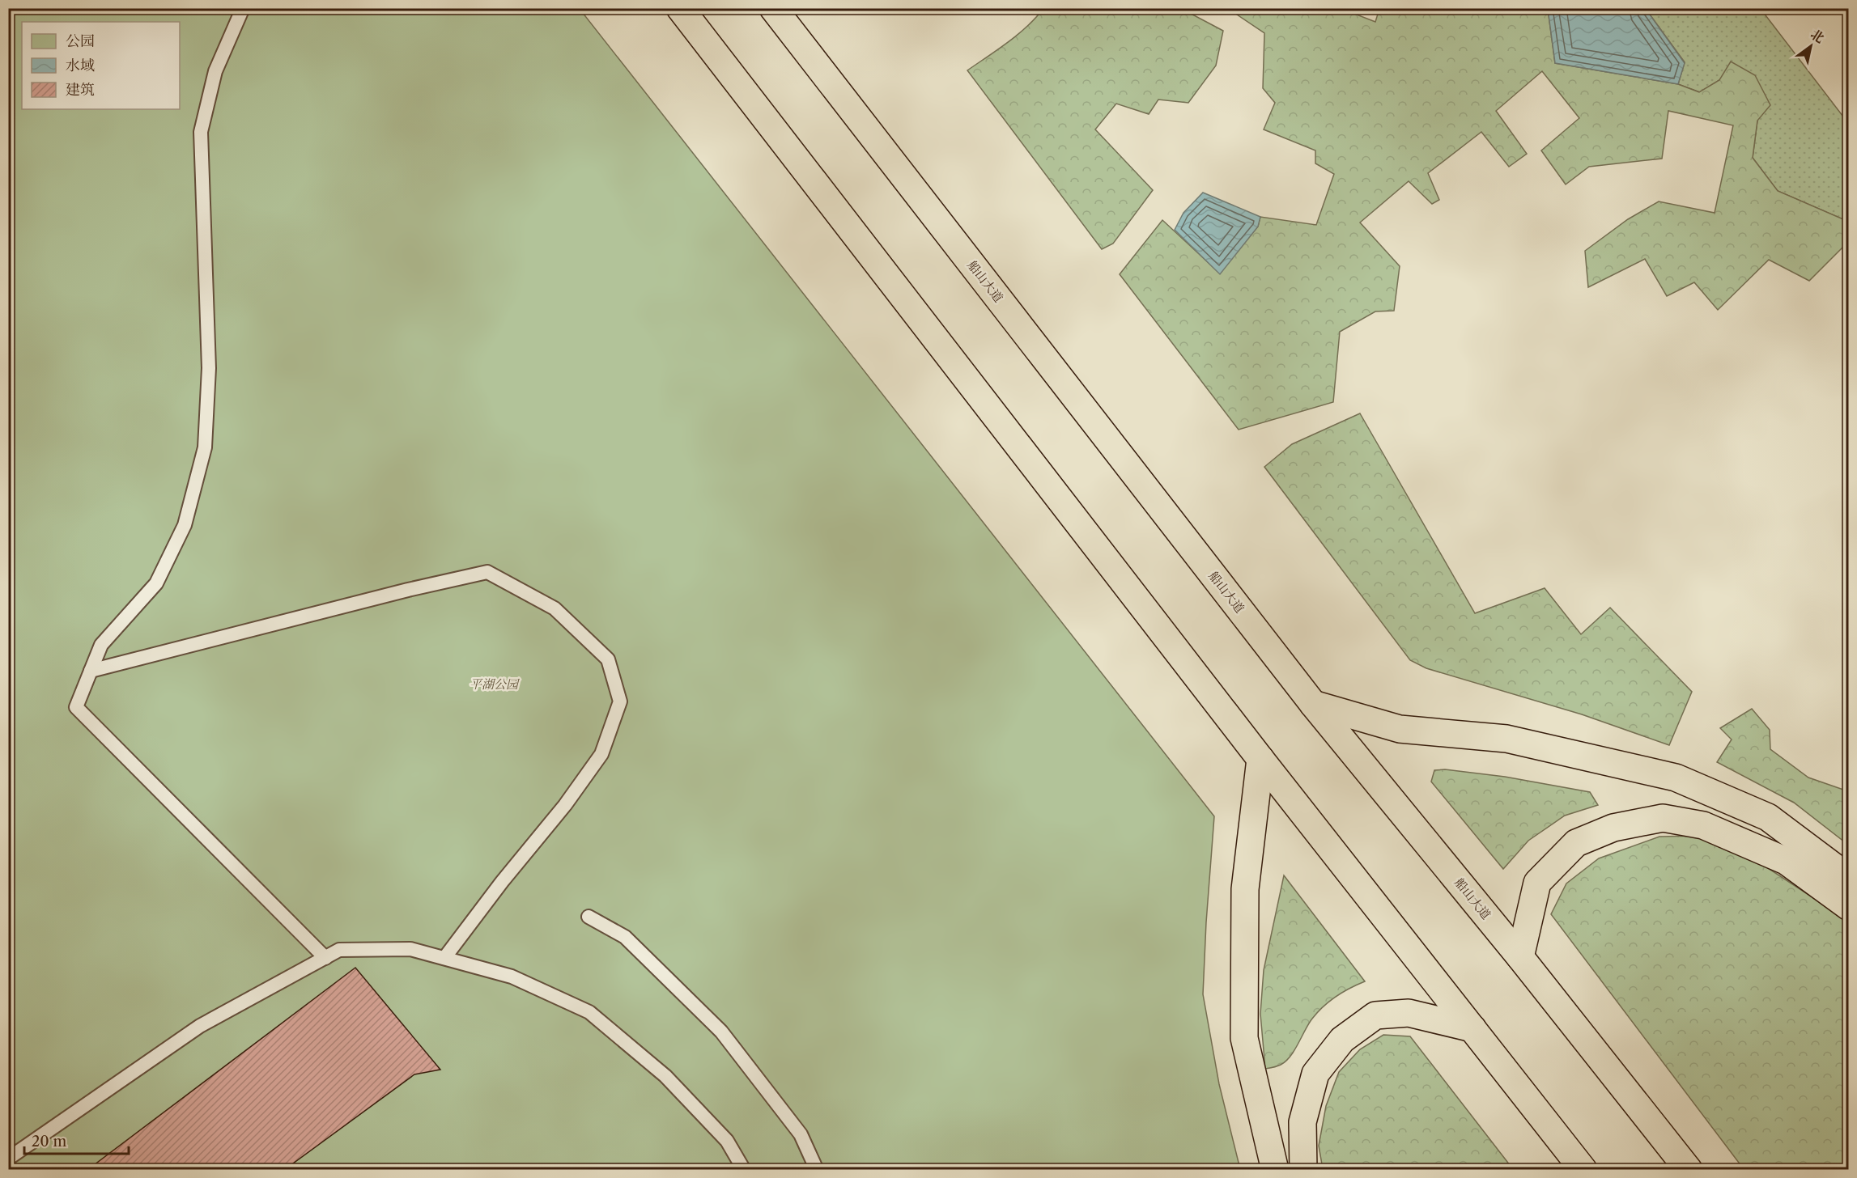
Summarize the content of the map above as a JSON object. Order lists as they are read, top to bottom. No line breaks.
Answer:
{"streets":{"highway":["船山大道"]},"parks":["平湖公园"],"legend":["公园","水域","建筑"],"scale_bar":"20 m","north":"top right"}
